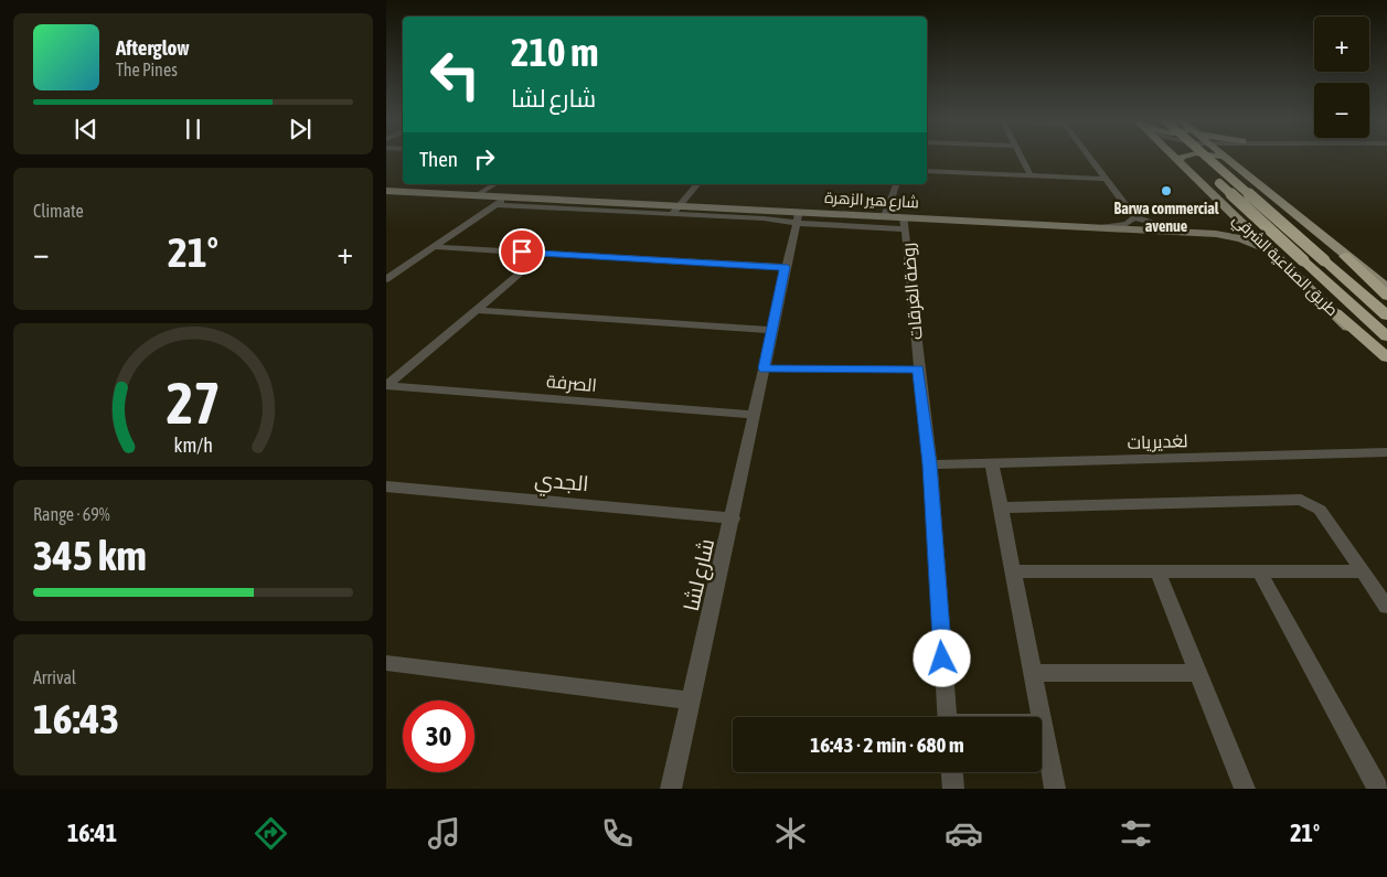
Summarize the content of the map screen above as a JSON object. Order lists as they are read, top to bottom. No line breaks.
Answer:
{"streets":{"highway":["طريق الصناعية الشرقي"],"street":["شارع هير الزهرة","روضة الغرقات","الصرفة","لغديريات","الجدي","شارع لشا"]},"crossings":[["شارع هير الزهرة","طريق الصناعية الشرقي"],["شارع هير الزهرة","روضة الغرقات"],["شارع هير الزهرة","شارع لشا"],["روضة الغرقات","لغديريات"],["الصرفة","شارع لشا"],["الجدي","شارع لشا"]],"places":["Barwa commercial avenue"],"page":{"map_buttons":["+","−"],"turn":["210 m","شارع لشا"],"song":["Afterglow","The Pines"],"then":"Then","tile":["Climate",["Range · 69%","345 km"],["Arrival","16:43"]],"heat":["−","21°","+"],"limit":"30","trip":"16:43 · 2 min · 680 m","tabs":["16:41","21°"],"gauge":["27","km/h"]}}
